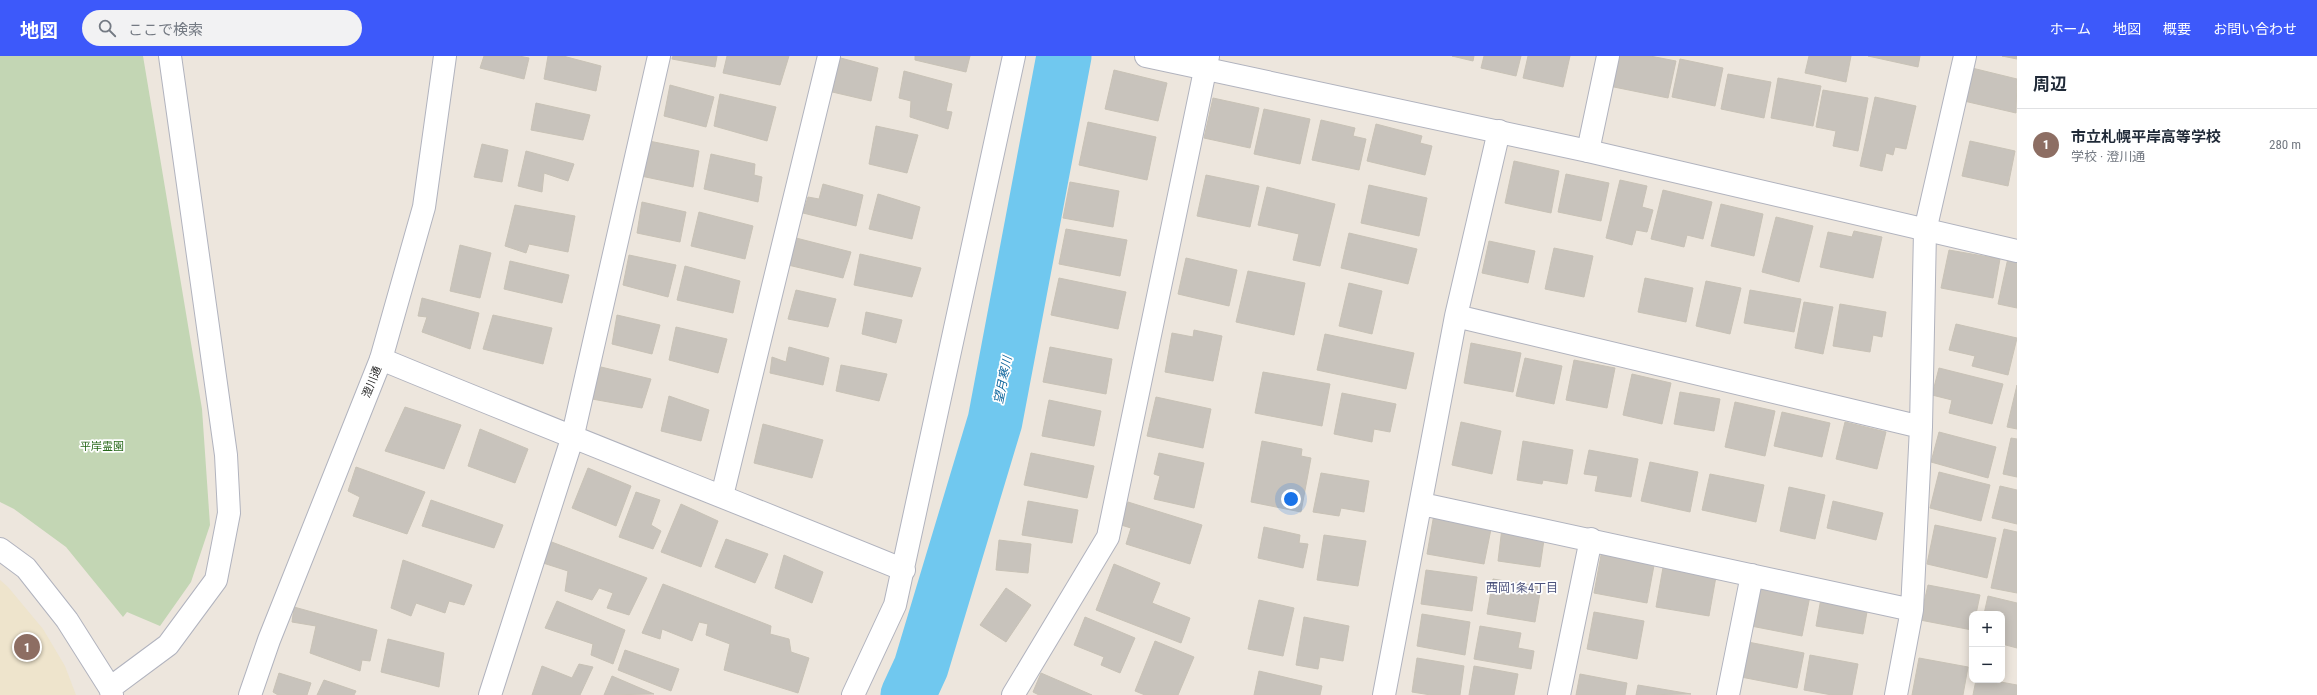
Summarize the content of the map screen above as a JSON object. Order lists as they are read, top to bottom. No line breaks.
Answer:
{"streets":{"street":["澄川通"]},"districts":["西岡1条4丁目"],"water":["望月寒川"],"parks":["平岸霊園"],"page":{"header":"地図","search":"ここで検索","nav":["ホーム","地図","概要","お問い合わせ"],"heading":"周辺","list":[{"mark":"1","name":"市立札幌平岸高等学校","note":"学校 · 澄川通","value":"280 m"}],"map_buttons":["+","−"],"pins":"1"}}
